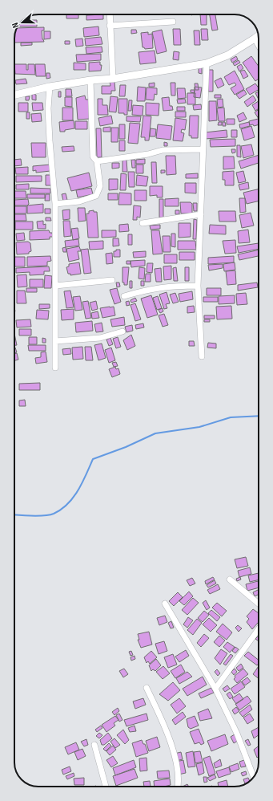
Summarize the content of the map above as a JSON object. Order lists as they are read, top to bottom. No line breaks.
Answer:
{"north":"left"}
